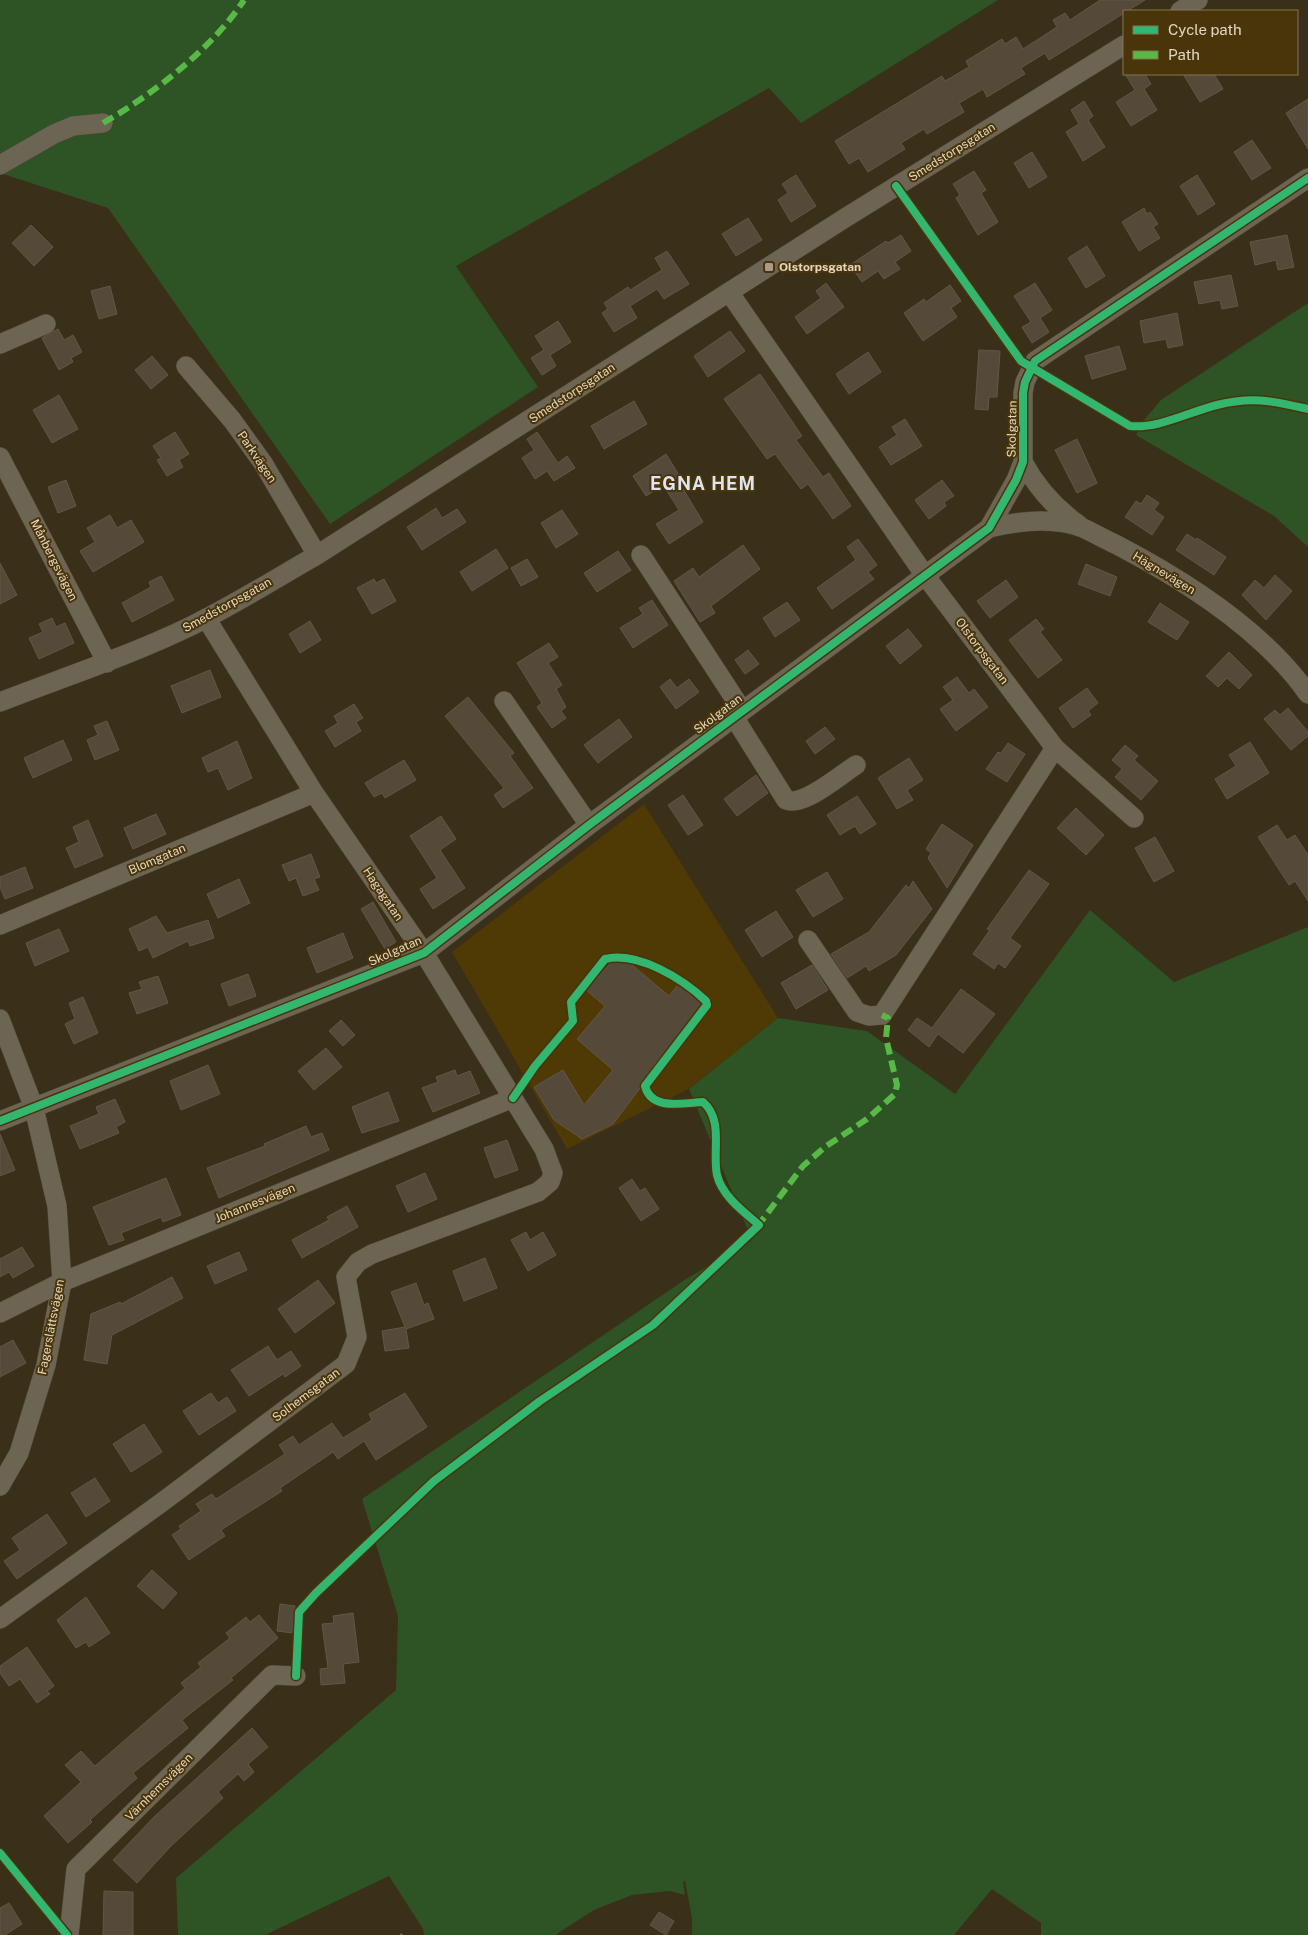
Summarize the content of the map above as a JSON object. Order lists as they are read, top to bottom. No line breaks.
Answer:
{"streets":{"street":["Smedstorpsgatan","Skolgatan","Parkvägen","Månbergsvägen","Hägnevägen","Olstorpsgatan","Blomgatan","Hagagatan","Johannesvägen","Fagerslättsvägen","Solhemsgatan","Värnhemsvägen"]},"crossings":[["Smedstorpsgatan","Parkvägen"],["Smedstorpsgatan","Månbergsvägen"],["Smedstorpsgatan","Olstorpsgatan"],["Smedstorpsgatan","Hagagatan"],["Skolgatan","Hägnevägen"],["Skolgatan","Olstorpsgatan"],["Skolgatan","Hagagatan"],["Skolgatan","Fagerslättsvägen"],["Blomgatan","Hagagatan"],["Hagagatan","Johannesvägen"],["Hagagatan","Solhemsgatan"],["Johannesvägen","Fagerslättsvägen"]],"districts":["EGNA HEM"],"places":{"transit":["Olstorpsgatan"]},"legend":["Cycle path","Path"]}
